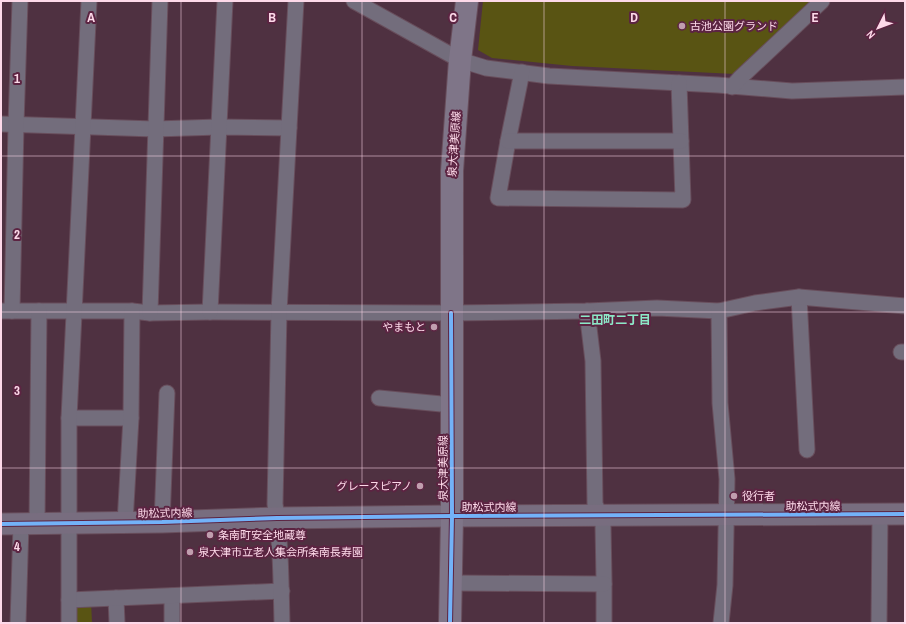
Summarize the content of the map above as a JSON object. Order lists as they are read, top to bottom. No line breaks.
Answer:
{"streets":{"main road":["泉大津美原線"],"street":["助松式内線"]},"crossings":[["泉大津美原線","助松式内線"]],"districts":["二田町二丁目"],"places":["古池公園グランド","やまもと","グレースピアノ","役行者","条南町安全地蔵尊","泉大津市立老人集会所条南長寿園"],"north":"bottom left","grid":{"columns":["A","B","C","D","E"],"rows":["1","2","3","4"]}}
